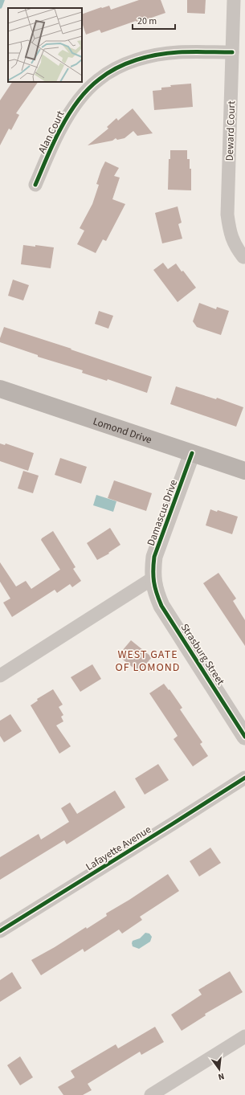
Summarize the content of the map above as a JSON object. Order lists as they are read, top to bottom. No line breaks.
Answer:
{"streets":{"main road":["Lomond Drive"],"street":["Deward Court","Alan Court","Damascus Drive","Strasburg Street","Lafayette Avenue"]},"crossings":[["Deward Court","Alan Court"],["Lomond Drive","Damascus Drive"],["Damascus Drive","Strasburg Street"]],"districts":["WEST GATE OF LOMOND"],"scale_bar":"20 m","north":"bottom"}
